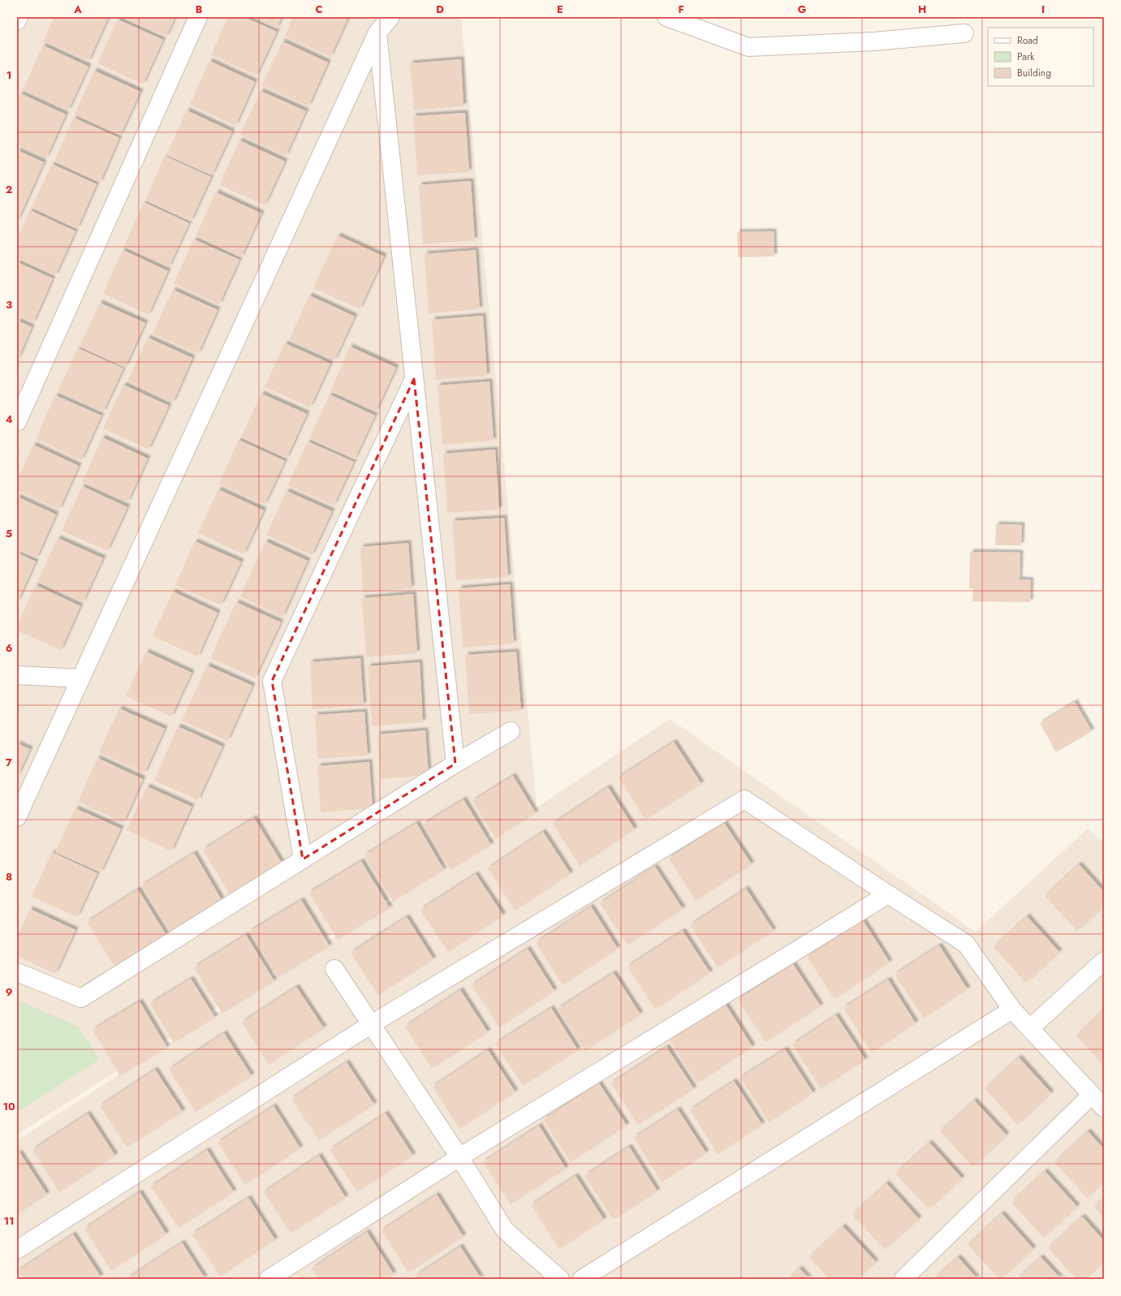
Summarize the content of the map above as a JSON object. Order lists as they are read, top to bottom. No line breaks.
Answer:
{"legend":["Road","Park","Building"],"grid":{"columns":["A","B","C","D","E","F","G","H","I"],"rows":["1","2","3","4","5","6","7","8","9","10","11"]}}
